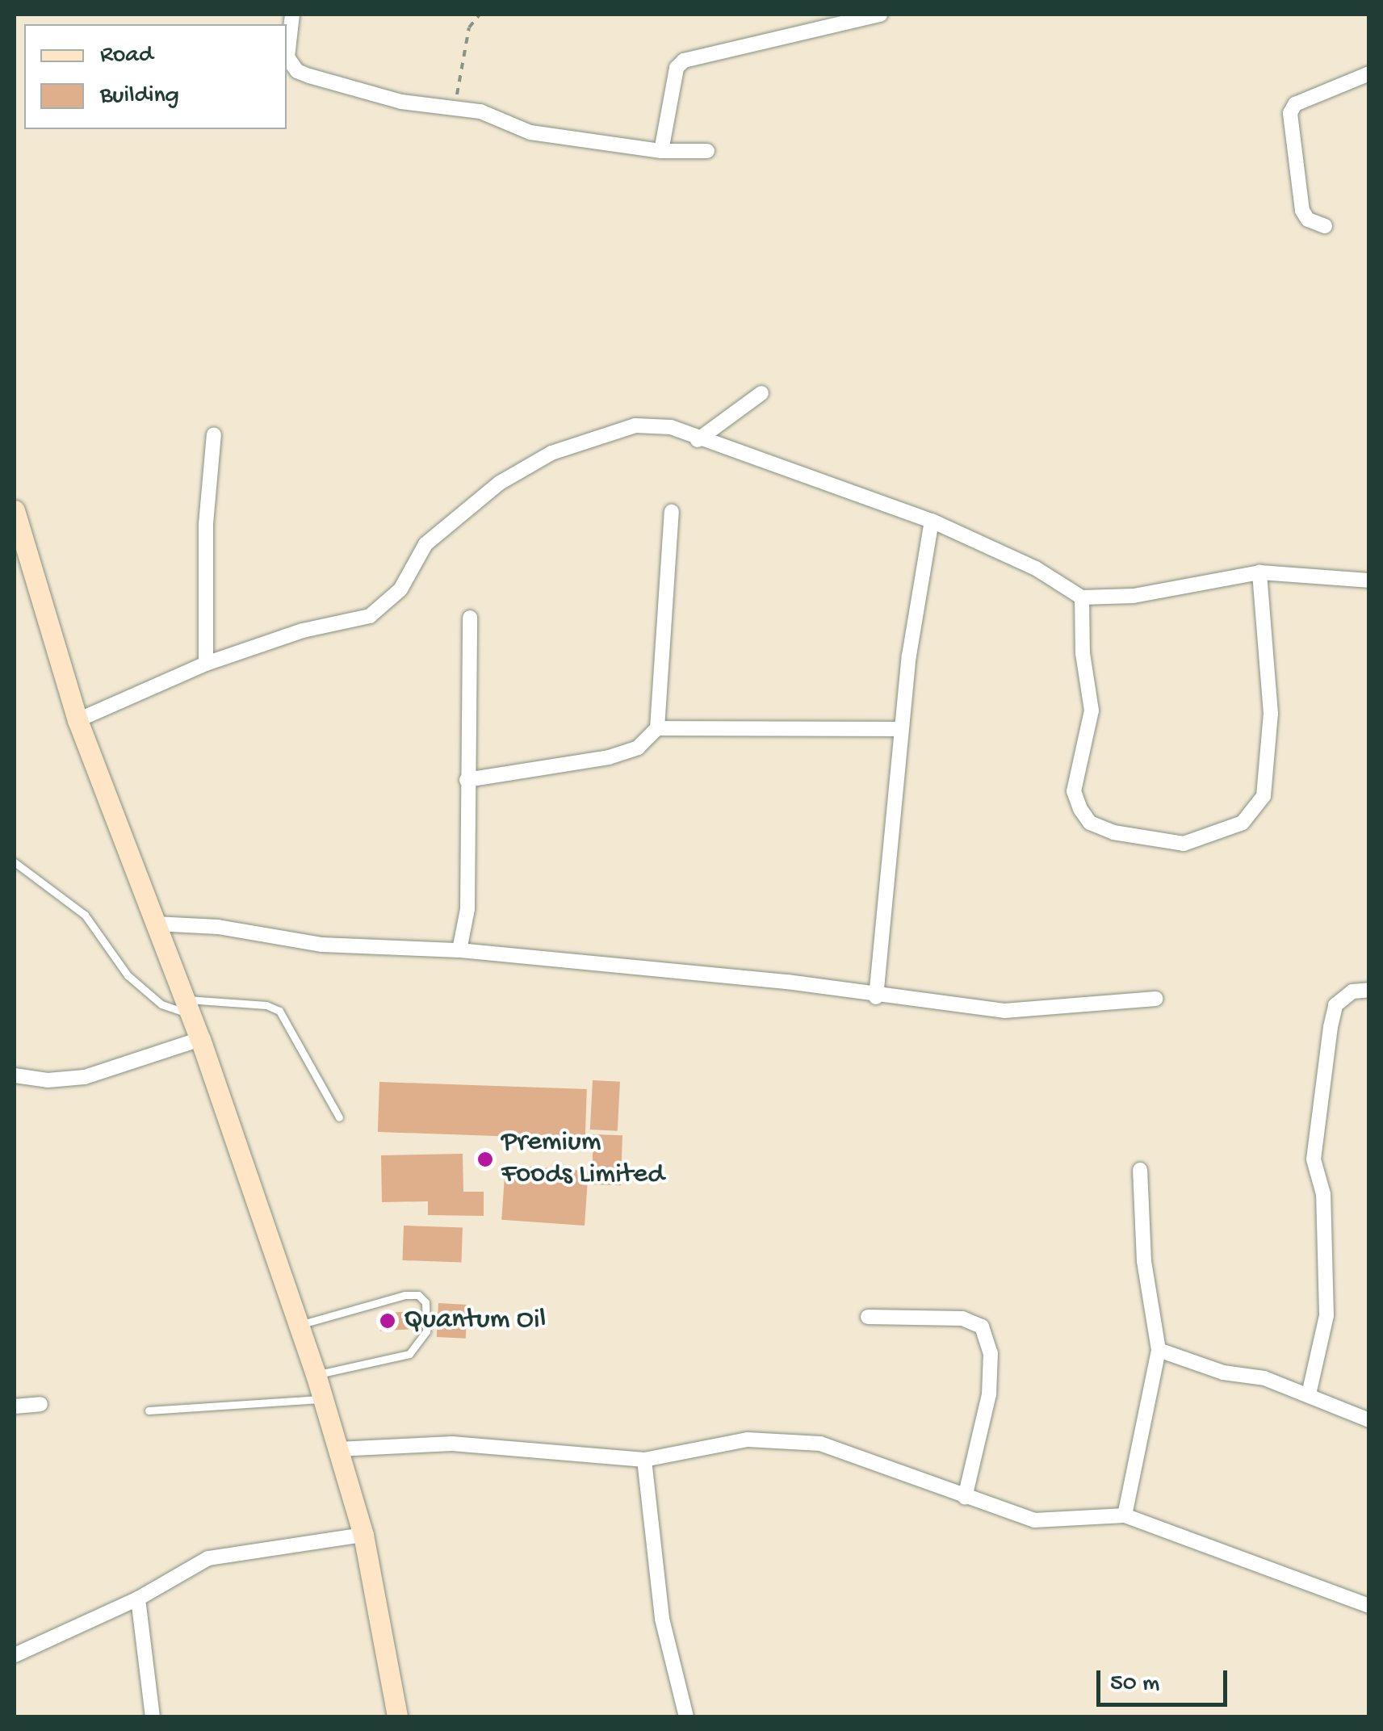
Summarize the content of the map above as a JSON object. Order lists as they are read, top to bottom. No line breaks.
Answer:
{"places":["Premium Foods Limited","Quantum Oil"],"legend":["Road","Building"],"scale_bar":"50 m"}
